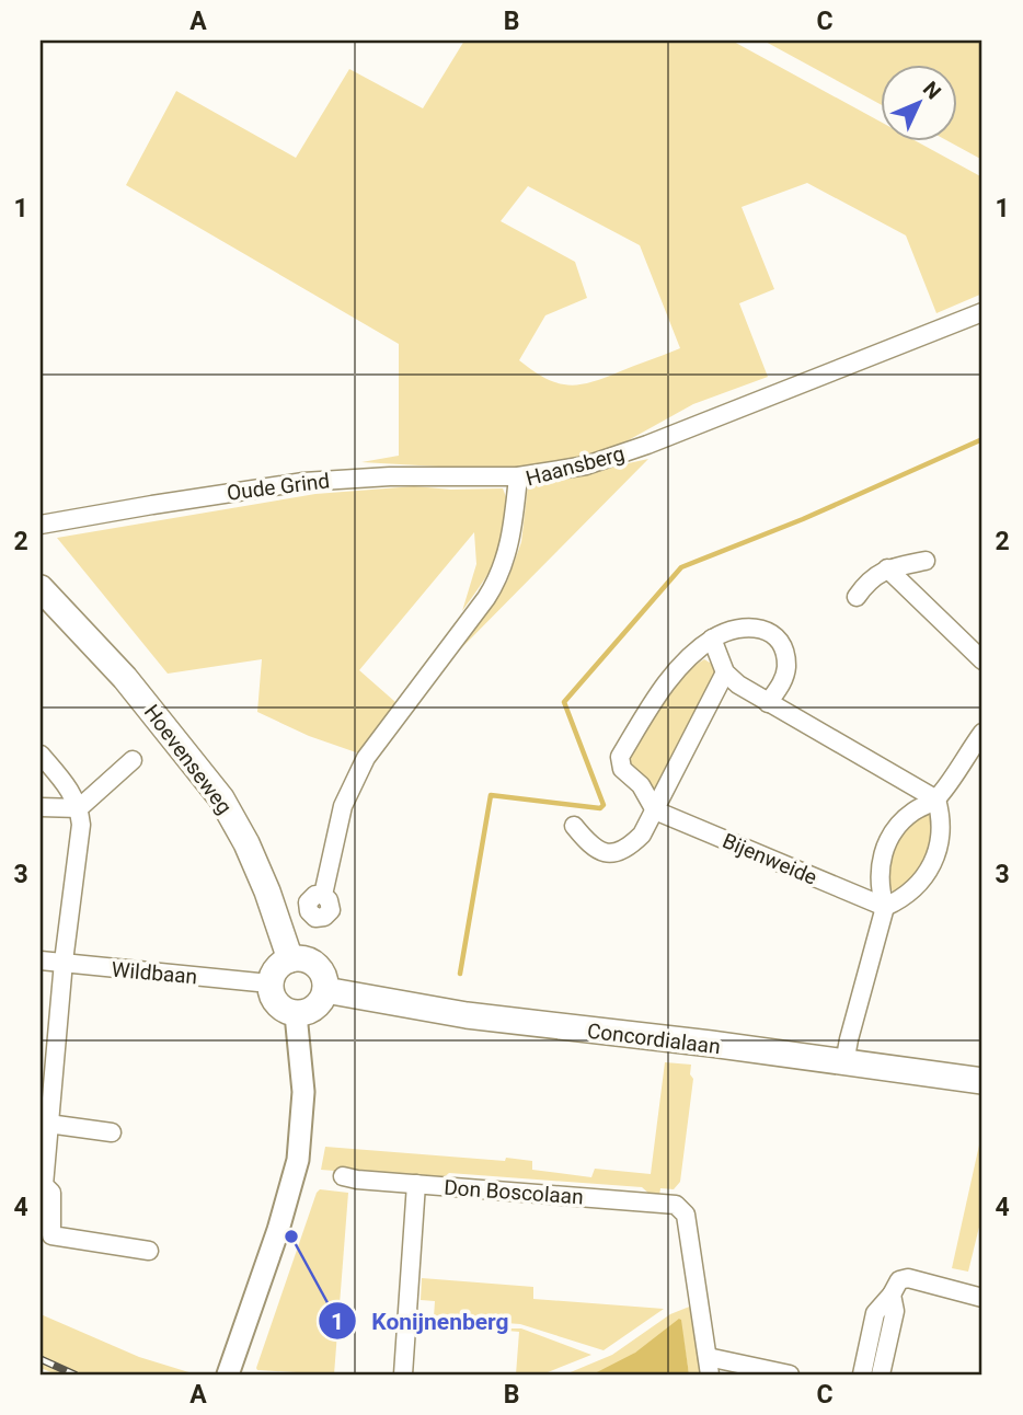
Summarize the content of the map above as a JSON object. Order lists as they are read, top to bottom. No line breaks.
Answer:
{"streets":{"main road":["Hoevenseweg","Concordialaan"],"street":["Haansberg","Oude Grind","Bijenweide","Wildbaan","Don Boscolaan"]},"crossings":[["Haansberg","Oude Grind"],["Hoevenseweg","Wildbaan"],["Hoevenseweg","Concordialaan"],["Wildbaan","Concordialaan"]],"places":["Konijnenberg"],"north":"top right","grid":{"columns":["A","B","C"],"rows":["1","2","3","4"]}}
